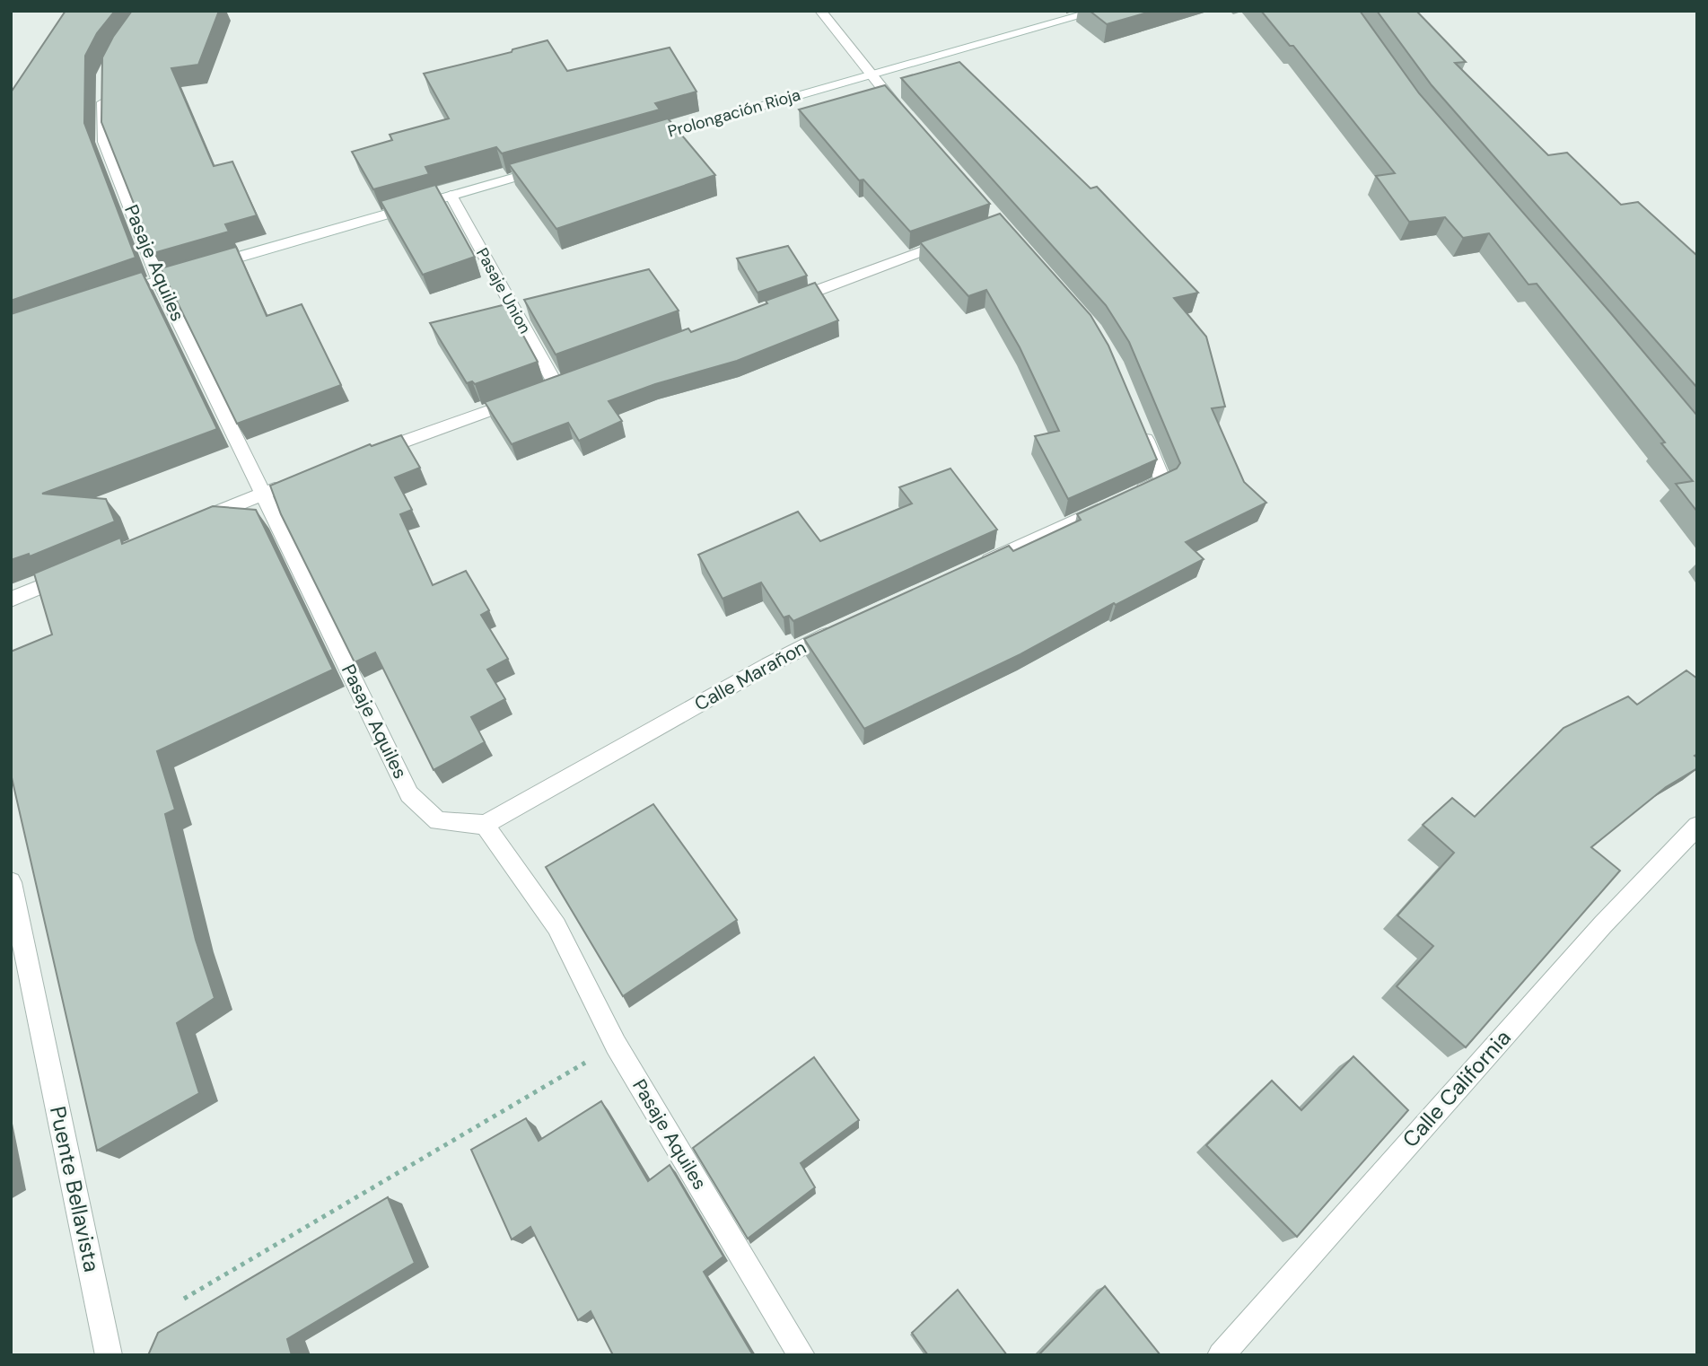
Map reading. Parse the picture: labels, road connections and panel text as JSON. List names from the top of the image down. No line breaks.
{"streets":{"street":["Prolongación Rioja","Pasaje Aquiles","Pasaje Union","Calle Marañon","Calle California","Puente Bellavista"]},"crossings":[["Pasaje Aquiles","Calle Marañon"]]}
